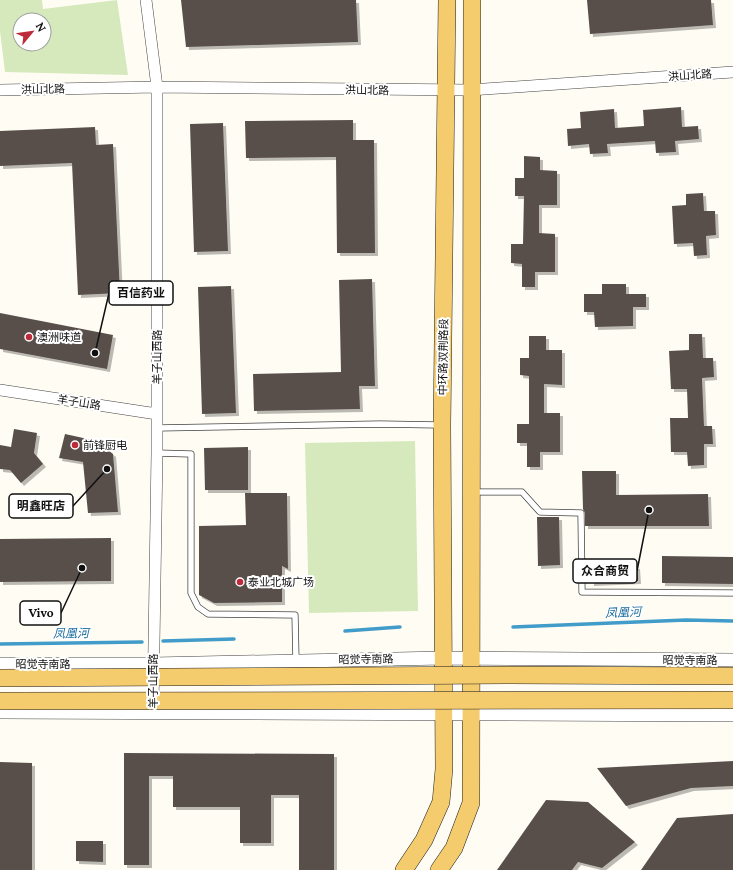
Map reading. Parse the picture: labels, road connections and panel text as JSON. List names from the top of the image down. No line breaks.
{"streets":{"main road":["中环路双荆路段","昭觉寺南路"],"street":["洪山北路","羊子山西路","羊子山路"]},"crossings":[["洪山北路","羊子山西路"],["洪山北路","中环路双荆路段"],["羊子山西路","羊子山路"],["羊子山西路","昭觉寺南路"],["中环路双荆路段","昭觉寺南路"]],"water":["凤凰河"],"places":["澳洲味道","百信药业","前锋厨电","明鑫旺店","众合商贸","Vivo","泰业北城广场"],"north":"top right"}
